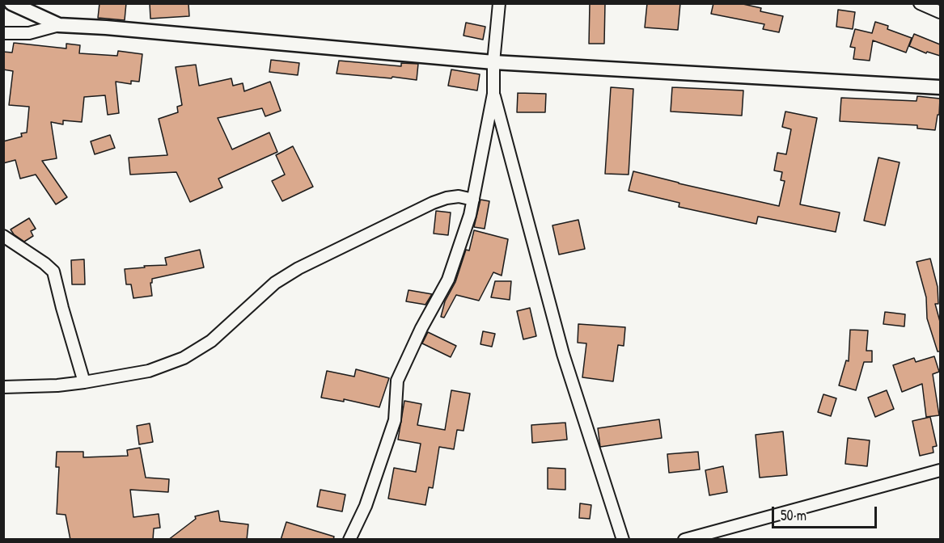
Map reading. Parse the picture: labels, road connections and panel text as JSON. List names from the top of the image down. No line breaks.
{"scale_bar":"50 m"}
